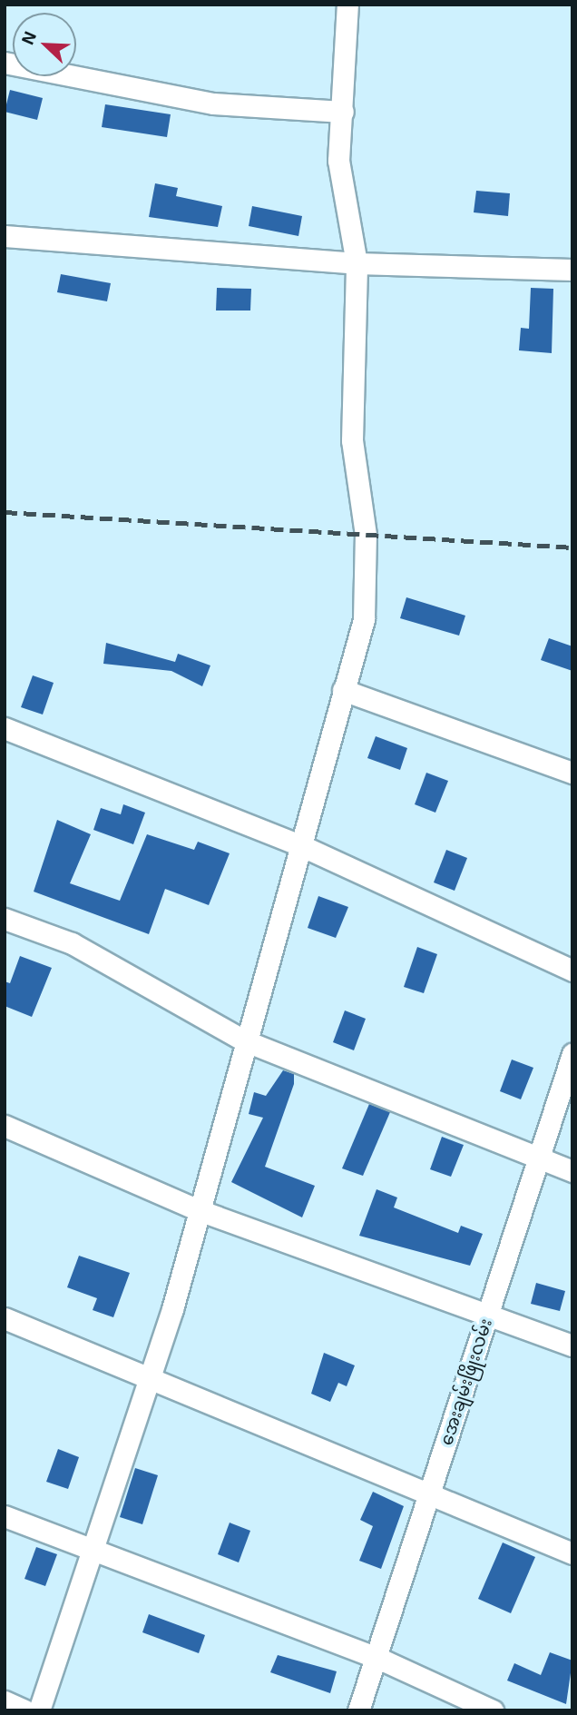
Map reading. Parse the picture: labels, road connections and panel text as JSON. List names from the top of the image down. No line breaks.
{"streets":{"street":["အေးချမ်းဖြိုးလမ်း"]},"north":"top left"}
